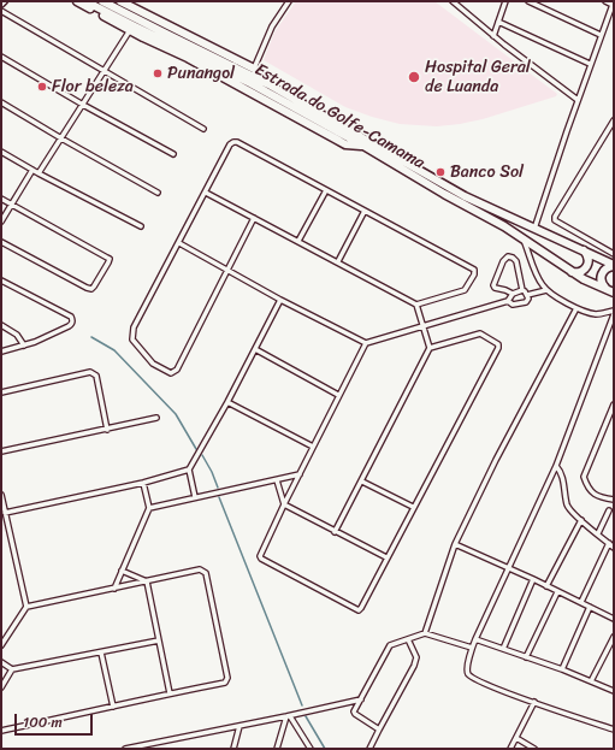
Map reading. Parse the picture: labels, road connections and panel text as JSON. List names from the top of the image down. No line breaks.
{"streets":{"highway":["Estrada do Golfe-Camama"]},"places":["Punangol","Hospital Geral de Luanda","Flor beleza","Banco Sol"],"scale_bar":"100 m"}
